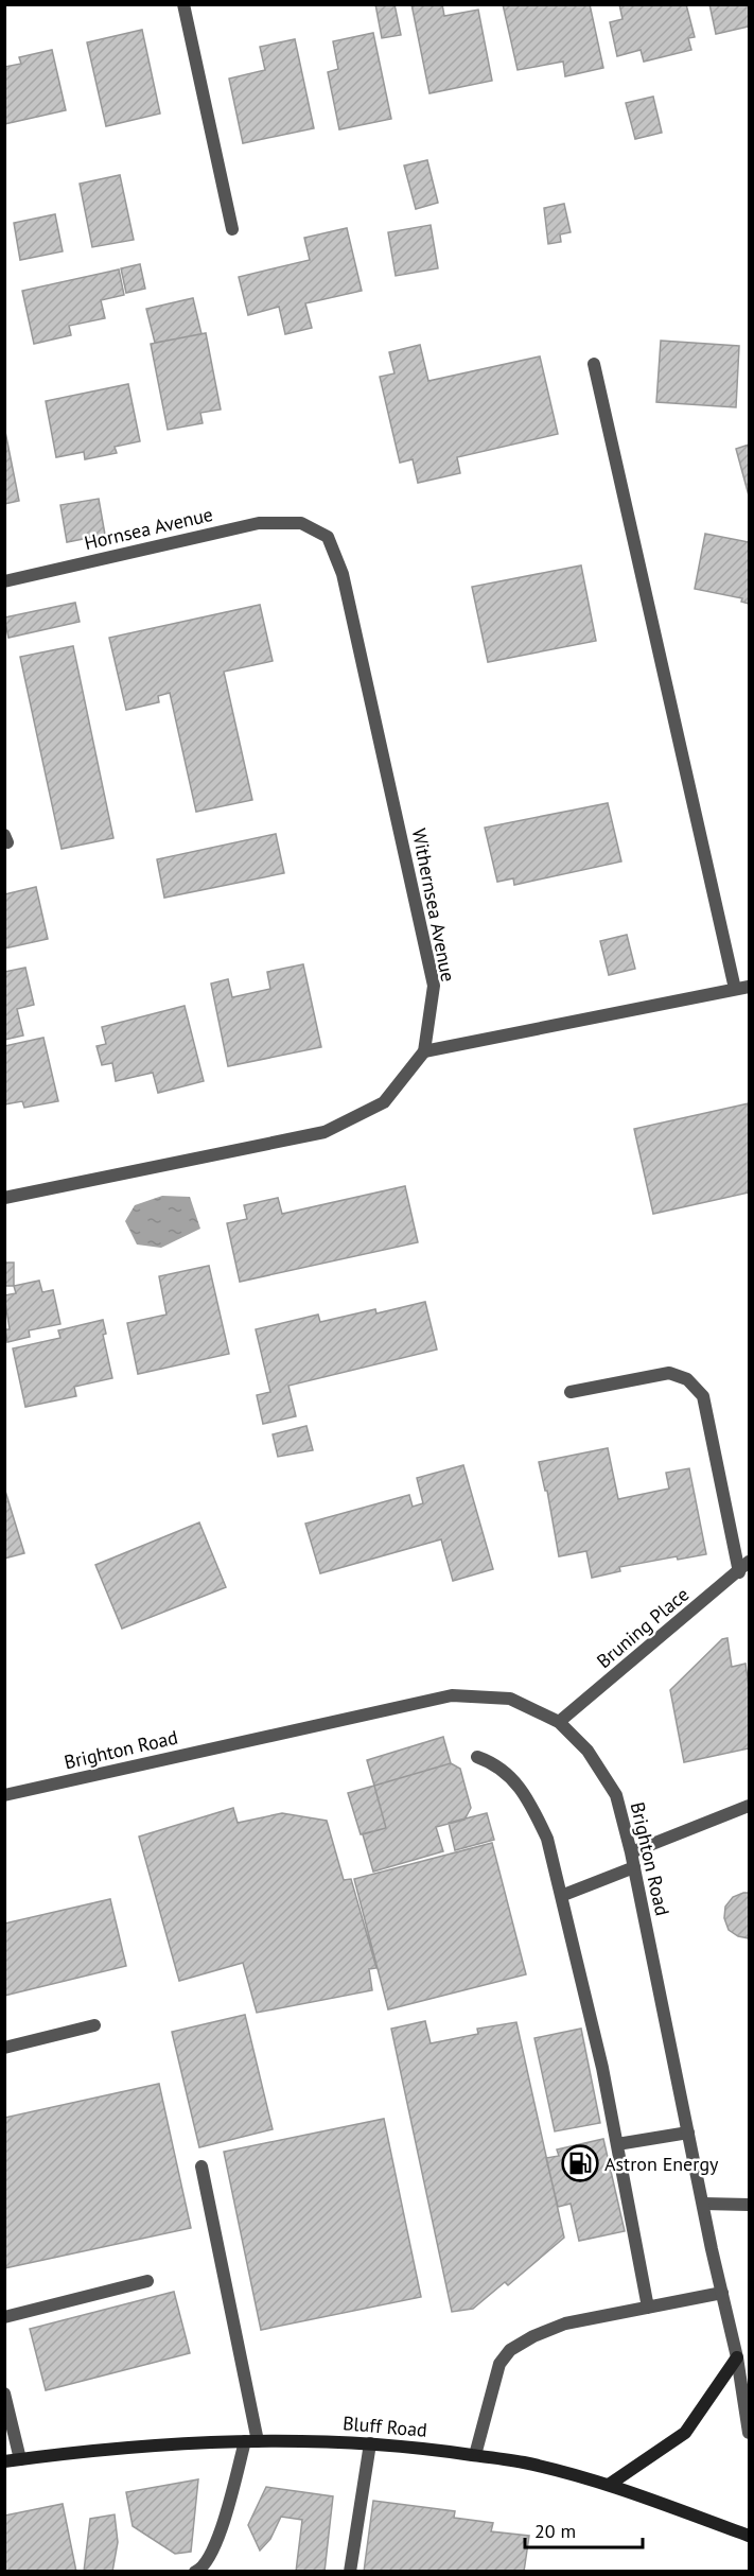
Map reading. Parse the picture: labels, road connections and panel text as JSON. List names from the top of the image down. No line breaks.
{"streets":{"main road":["Bluff Road"],"street":["Hornsea Avenue","Withernsea Avenue","Bruning Place","Brighton Road"]},"crossings":[["Hornsea Avenue","Withernsea Avenue"],["Bruning Place","Brighton Road"]],"places":{"fuel station":["Astron Energy"]},"scale_bar":"20 m"}
